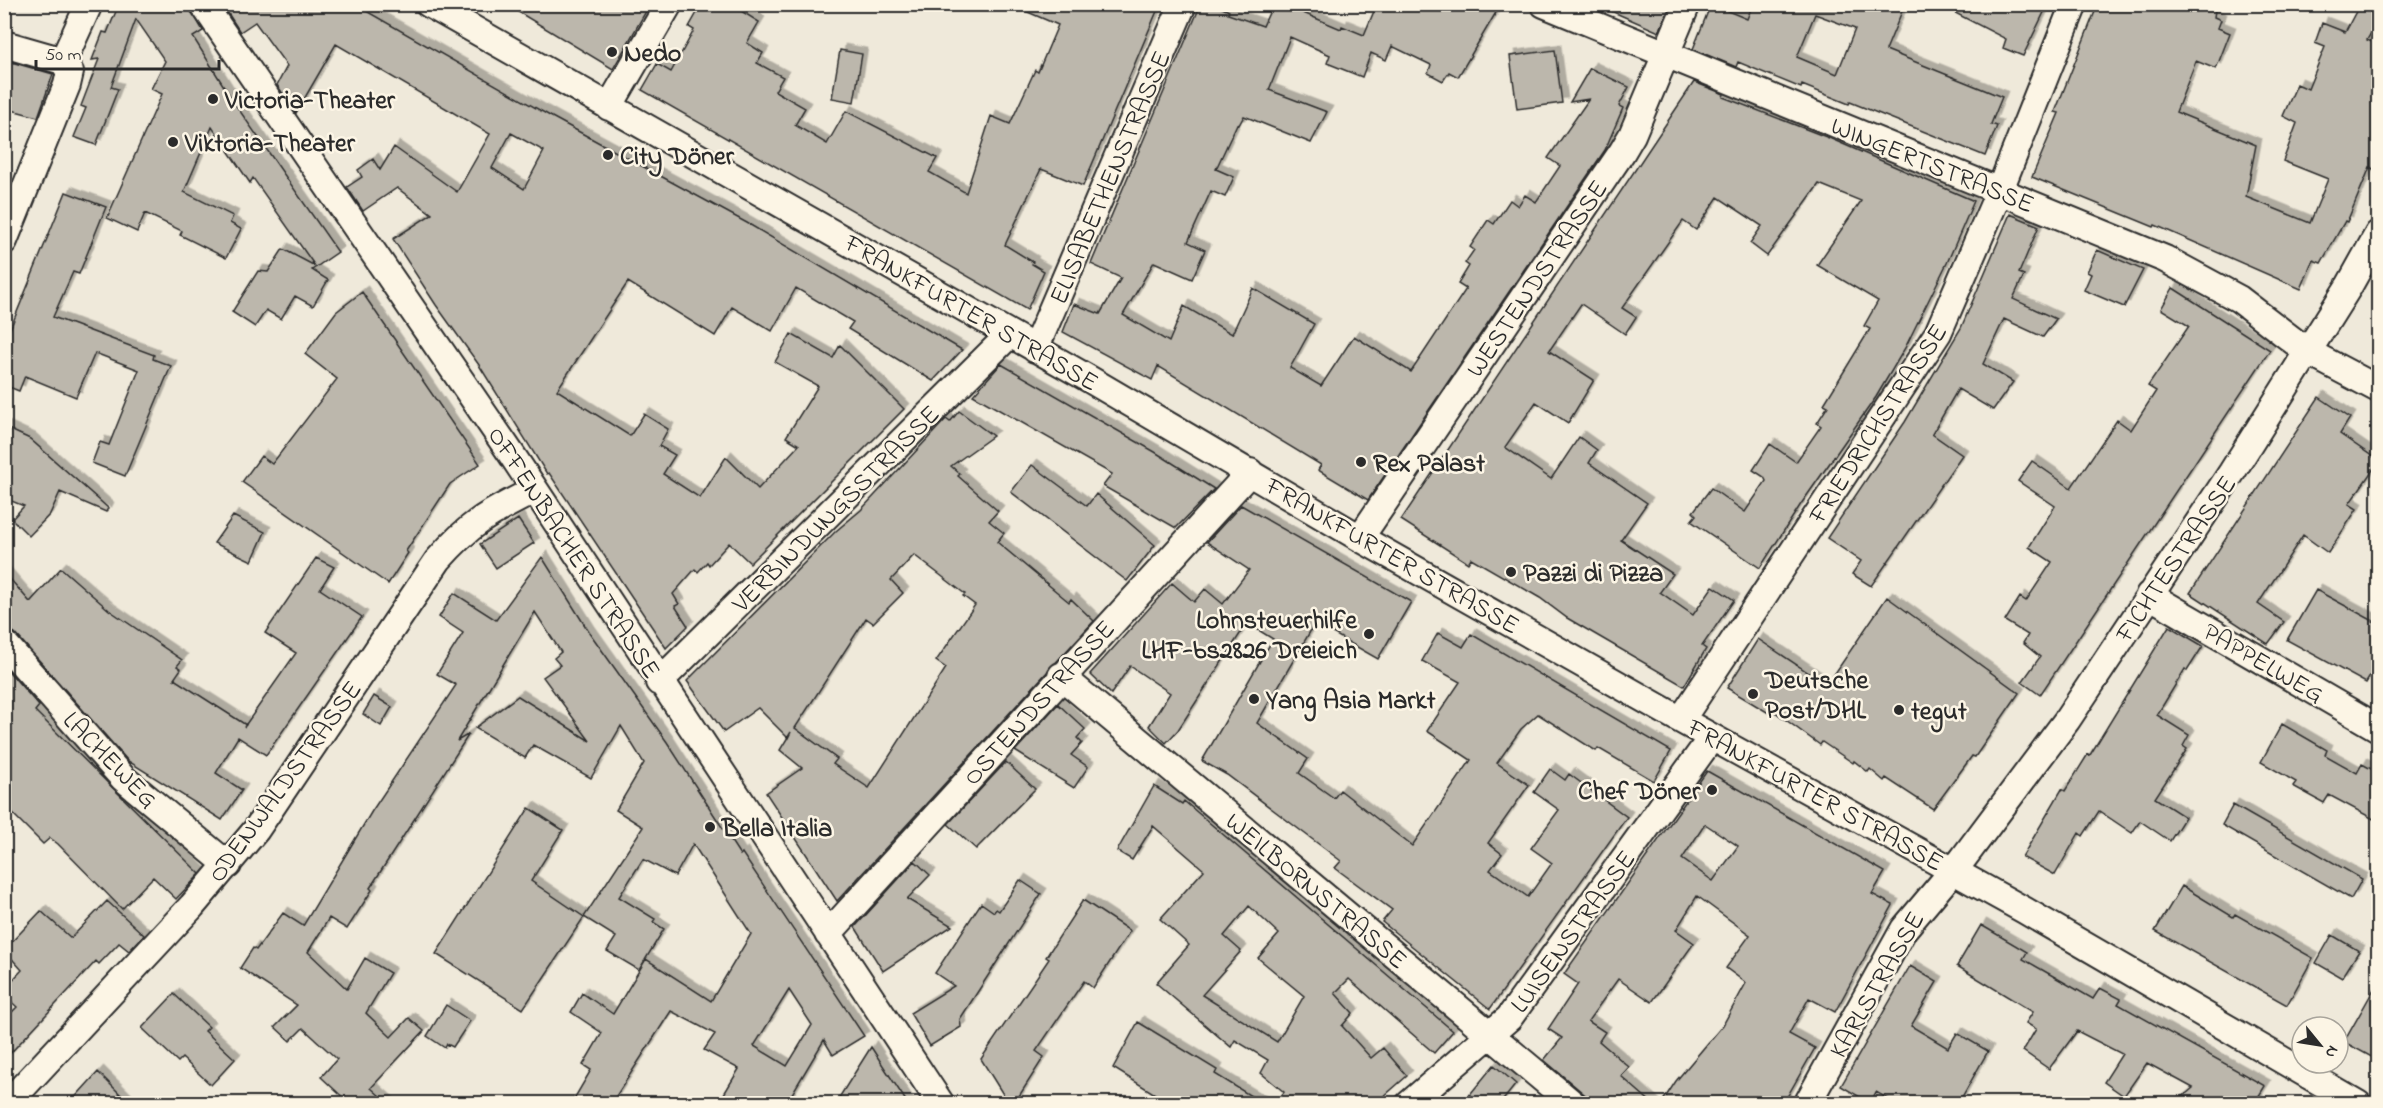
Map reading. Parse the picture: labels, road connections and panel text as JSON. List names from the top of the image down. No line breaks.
{"streets":{"street":["WINGERTSTRASSE","ELISABETHENSTRASSE","WESTENDSTRASSE","FRANKFURTER STRASSE","FRIEDRICHSTRASSE","VERBINDUNGSSTRASSE","OFFENBACHER STRASSE","FICHTESTRASSE","PAPPELWEG","OSTENDSTRASSE","LACHEWEG","ODENWALDSTRASSE","WEILBORNSTRASSE","LUISENSTRASSE","KARLSTRASSE"]},"crossings":[["WINGERTSTRASSE","WESTENDSTRASSE"],["WINGERTSTRASSE","FRIEDRICHSTRASSE"],["WINGERTSTRASSE","FICHTESTRASSE"],["ELISABETHENSTRASSE","FRANKFURTER STRASSE"],["WESTENDSTRASSE","FRANKFURTER STRASSE"],["FRANKFURTER STRASSE","FRIEDRICHSTRASSE"],["FRANKFURTER STRASSE","VERBINDUNGSSTRASSE"],["FRANKFURTER STRASSE","FICHTESTRASSE"],["FRANKFURTER STRASSE","OSTENDSTRASSE"],["FRANKFURTER STRASSE","LUISENSTRASSE"],["FRANKFURTER STRASSE","KARLSTRASSE"],["VERBINDUNGSSTRASSE","OFFENBACHER STRASSE"],["OFFENBACHER STRASSE","OSTENDSTRASSE"],["OFFENBACHER STRASSE","ODENWALDSTRASSE"],["FICHTESTRASSE","PAPPELWEG"],["FICHTESTRASSE","KARLSTRASSE"],["OSTENDSTRASSE","WEILBORNSTRASSE"],["LACHEWEG","ODENWALDSTRASSE"],["WEILBORNSTRASSE","LUISENSTRASSE"]],"places":["Nedo","Victoria-Theater","Viktoria-Theater","City Döner","Rex Palast","Pazzi di Pizza","Lohnsteuerhilfe LHF-bs2826 Dreieich","Deutsche Post/DHL","Yang Asia Markt","tegut","Chef Döner","Bella Italia"],"scale_bar":"50 m","north":"bottom right"}
